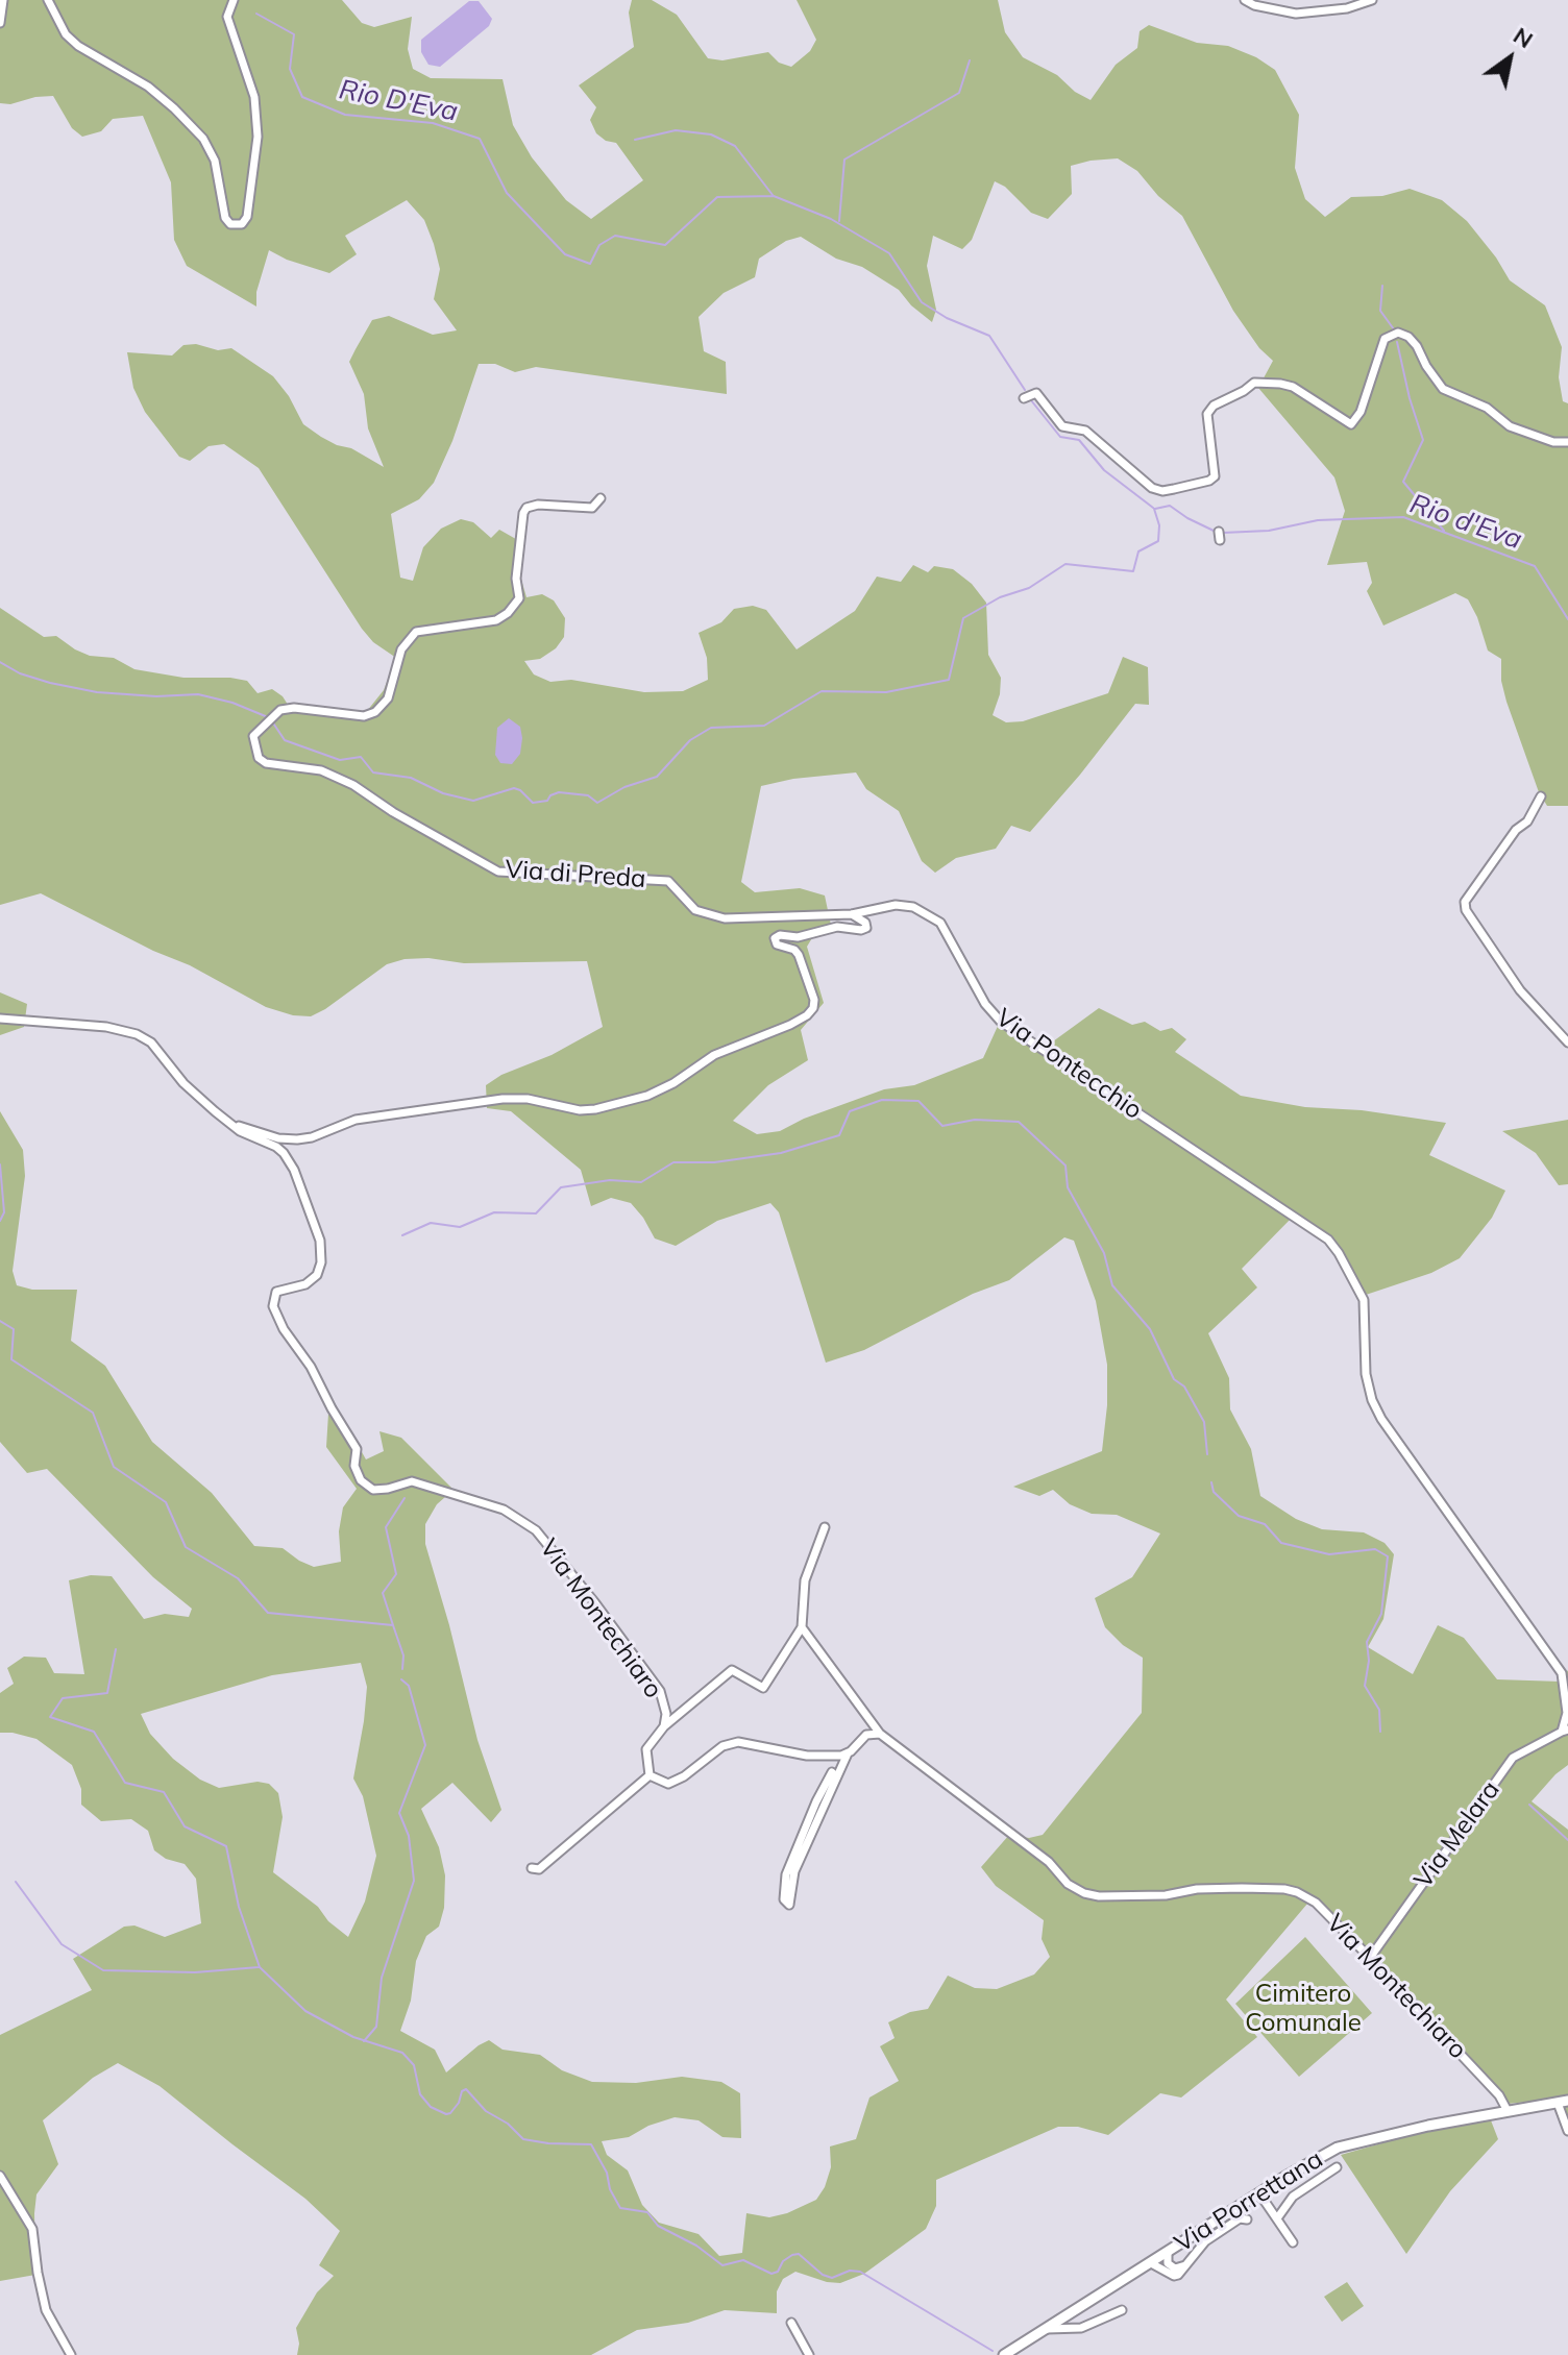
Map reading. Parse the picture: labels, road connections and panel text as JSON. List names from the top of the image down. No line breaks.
{"streets":{"main road":["Via Porrettana"],"street":["Via di Preda","Via Pontecchio","Via Montechiaro","Via Melara"]},"crossings":[["Via di Preda","Via Pontecchio"],["Via Montechiaro","Via Melara"],["Via Montechiaro","Via Porrettana"]],"water":["Rio D'Eva","Rio d'Eva"],"parks":["Cimitero Comunale"],"north":"top right"}
